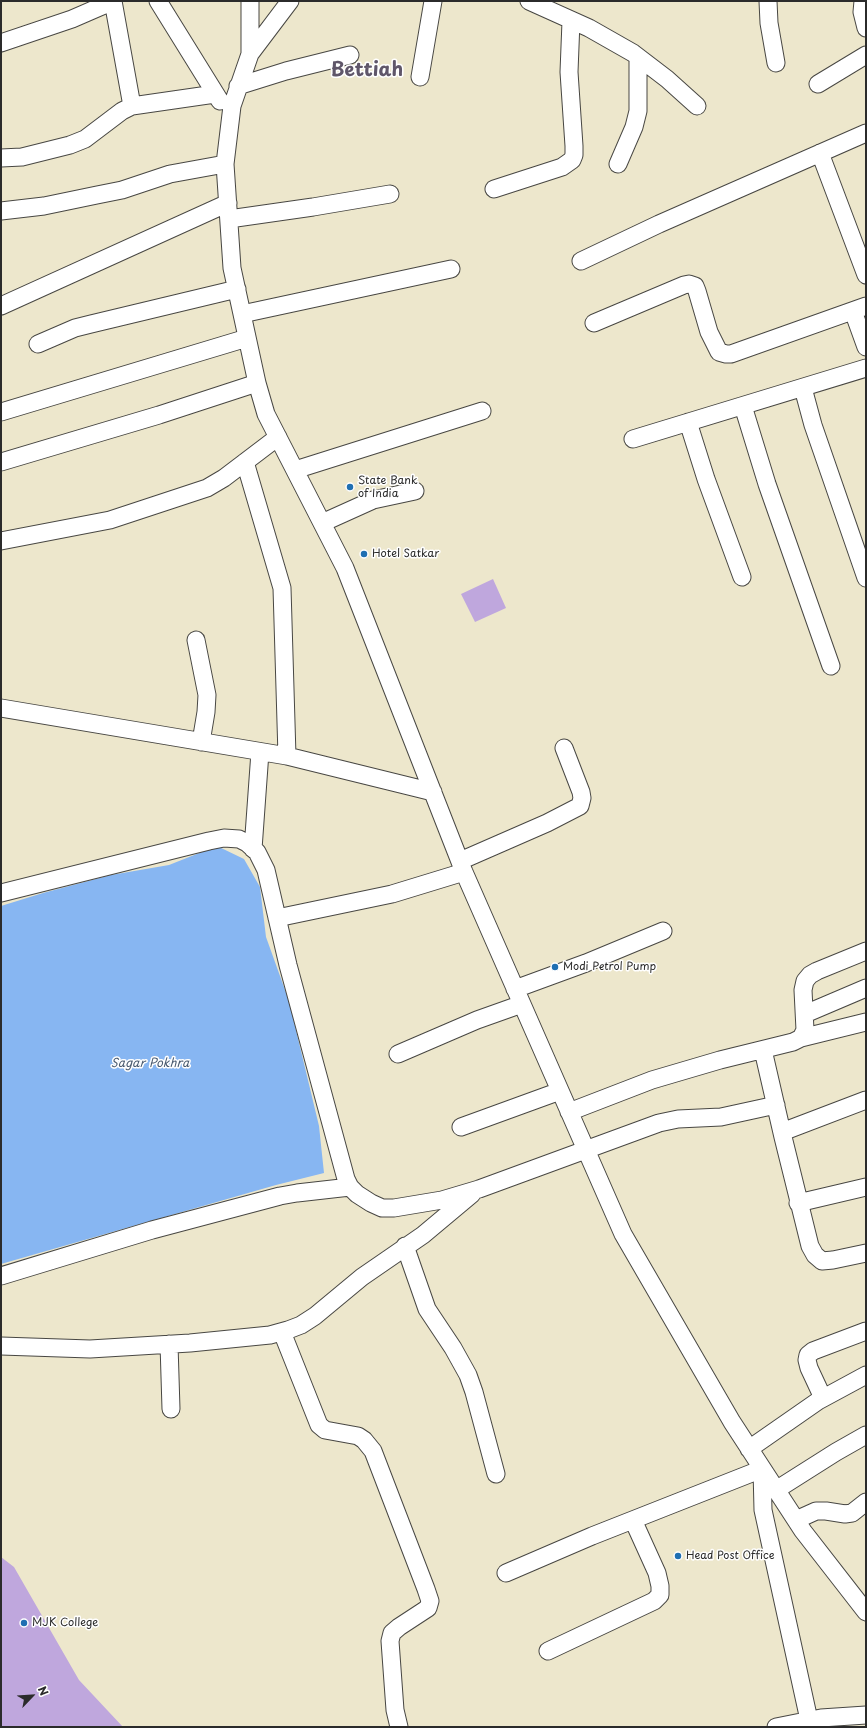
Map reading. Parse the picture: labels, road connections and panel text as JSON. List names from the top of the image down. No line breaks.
{"districts":["Bettiah"],"water":["Sagar Pokhra"],"places":["State Bank of India","Hotel Satkar","Modi Petrol Pump","Head Post Office","MJK College"],"north":"top right"}
